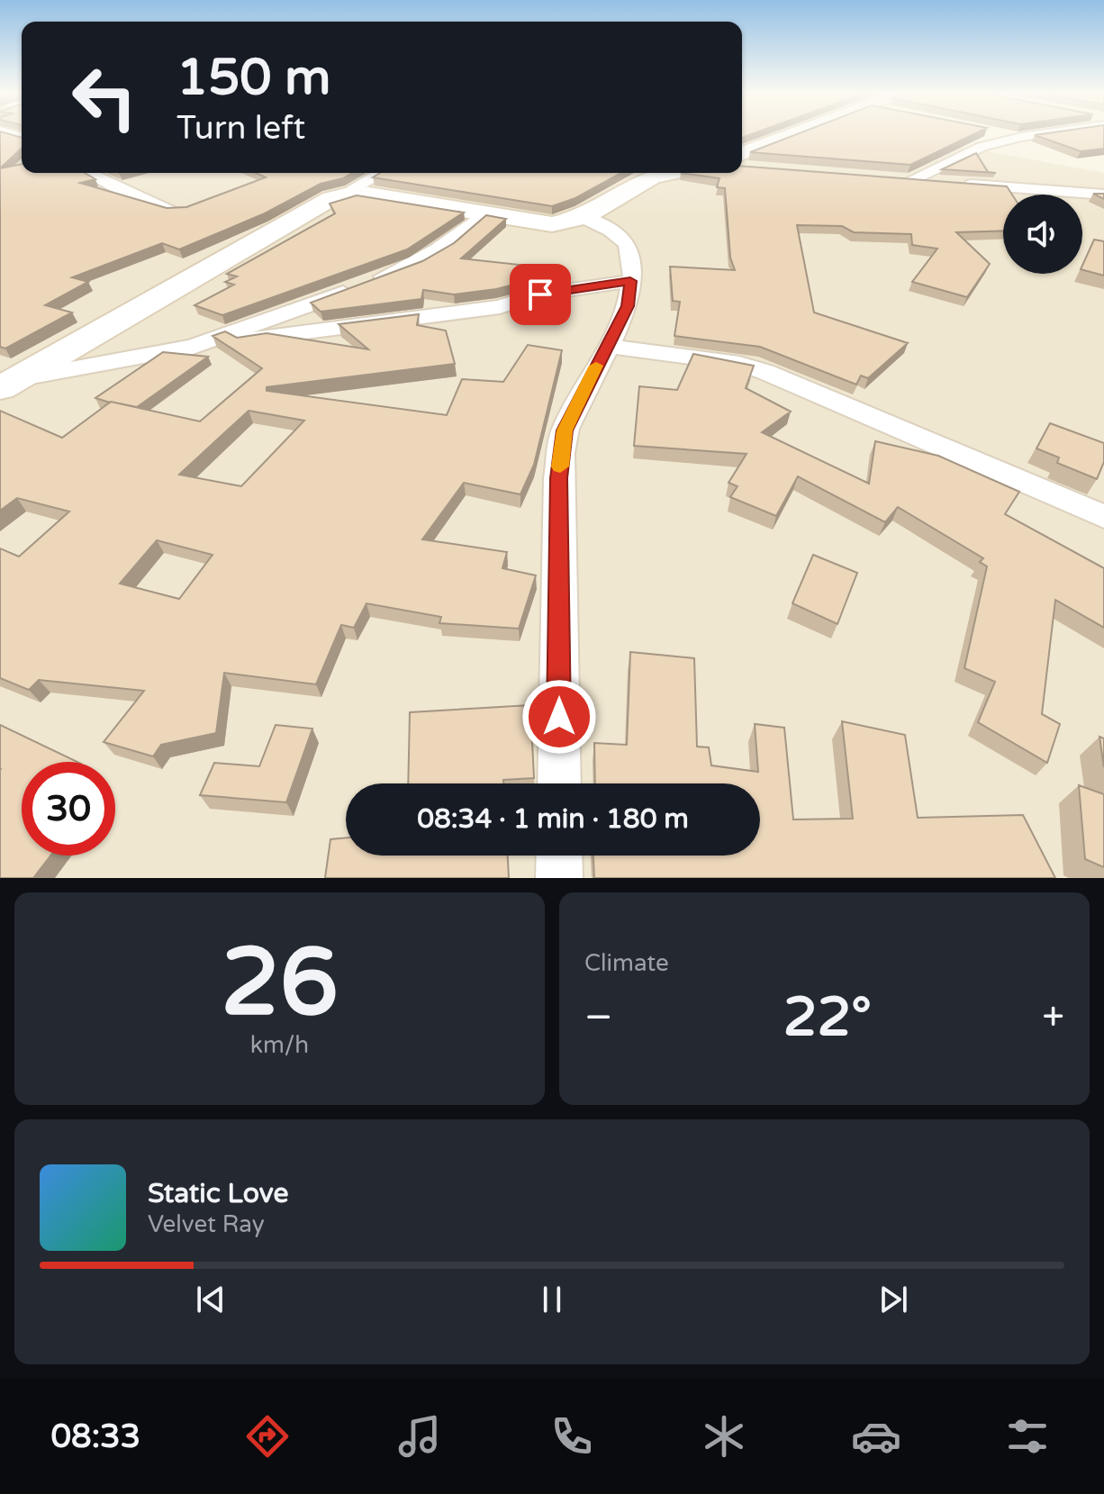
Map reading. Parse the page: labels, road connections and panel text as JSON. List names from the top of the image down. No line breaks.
{"page":{"turn":["150 m","Turn left"],"limit":"30","trip":"08:34 · 1 min · 180 m","tile":[["26","km/h"],"Climate"],"heat":["−","22°","+"],"song":["Static Love","Velvet Ray"],"tabs":"08:33"}}
